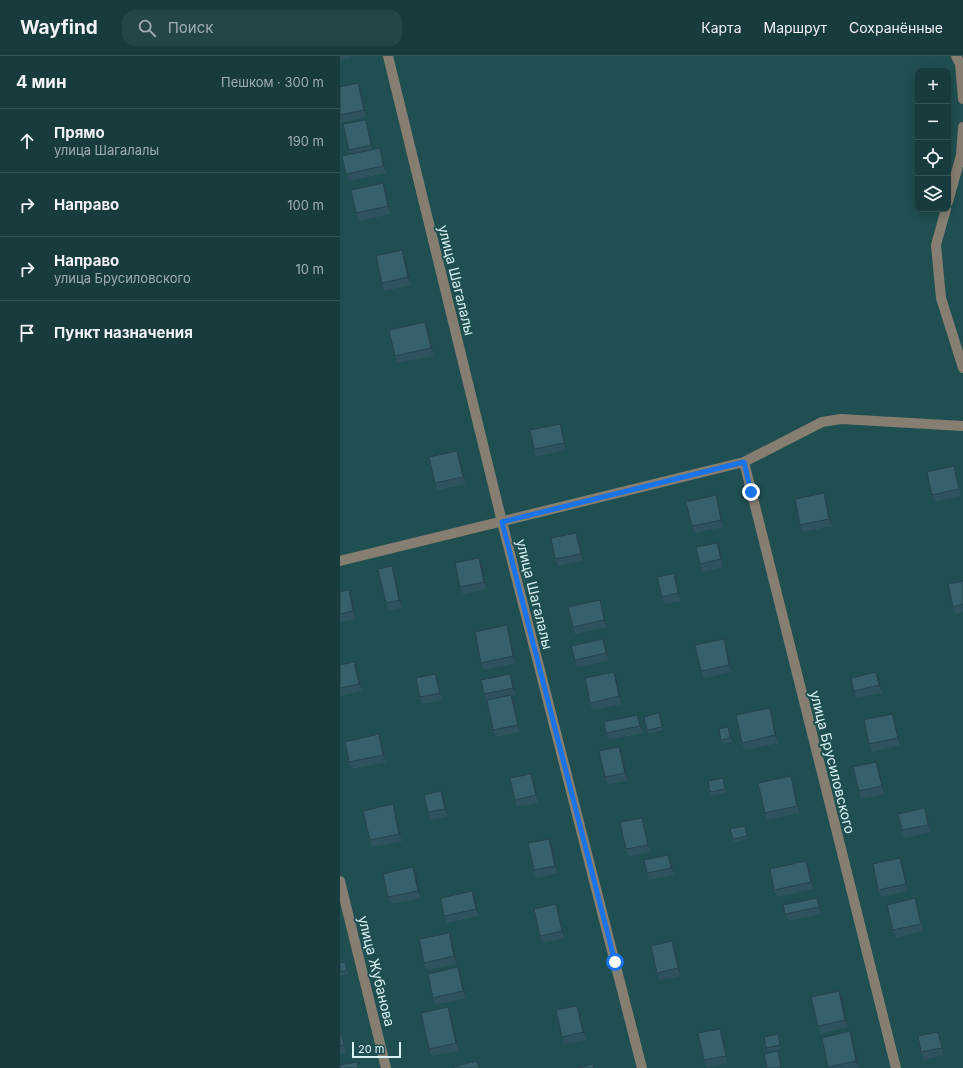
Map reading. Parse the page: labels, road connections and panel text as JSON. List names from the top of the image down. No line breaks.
{"streets":{"street":["улица Шагалалы","улица Брусиловского","улица Жубанова"]},"scale_bar":"20 m","page":{"header":"Wayfind","search":"Поиск","nav":["Карта","Маршрут","Сохранённые"],"heading":["4 мин","Пешком · 300 m"],"map_buttons":["+","−"],"list":[["Прямо","улица Шагалалы","190 m"],["Направо","100 m"],["Направо","улица Брусиловского","10 m"],"Пункт назначения"],"scale":"20 m"}}
